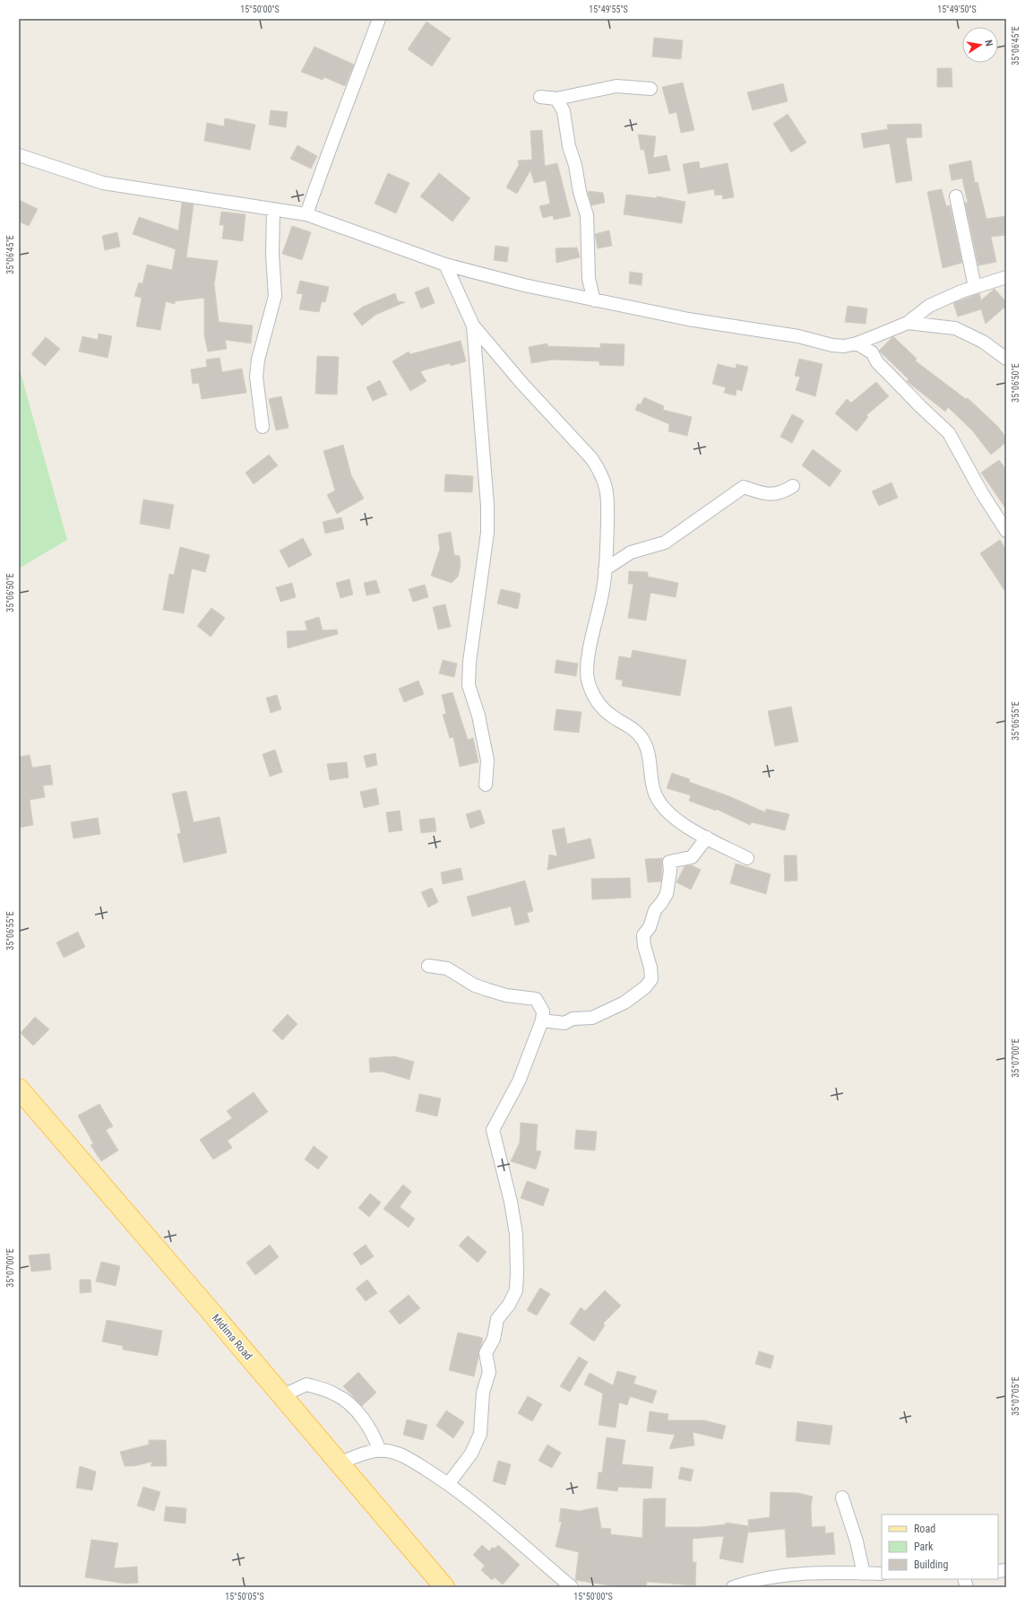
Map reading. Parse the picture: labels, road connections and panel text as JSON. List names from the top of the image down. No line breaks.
{"streets":{"main road":["Midima Road"]},"legend":["Road","Park","Building"],"north":"right","coordinates":["15°50'00\"S","15°49'55\"S","15°49'50\"S","35°06'45\"E","35°06'50\"E","35°06'55\"E","35°07'00\"E","35°07'05\"E","15°50'05\"S"]}
